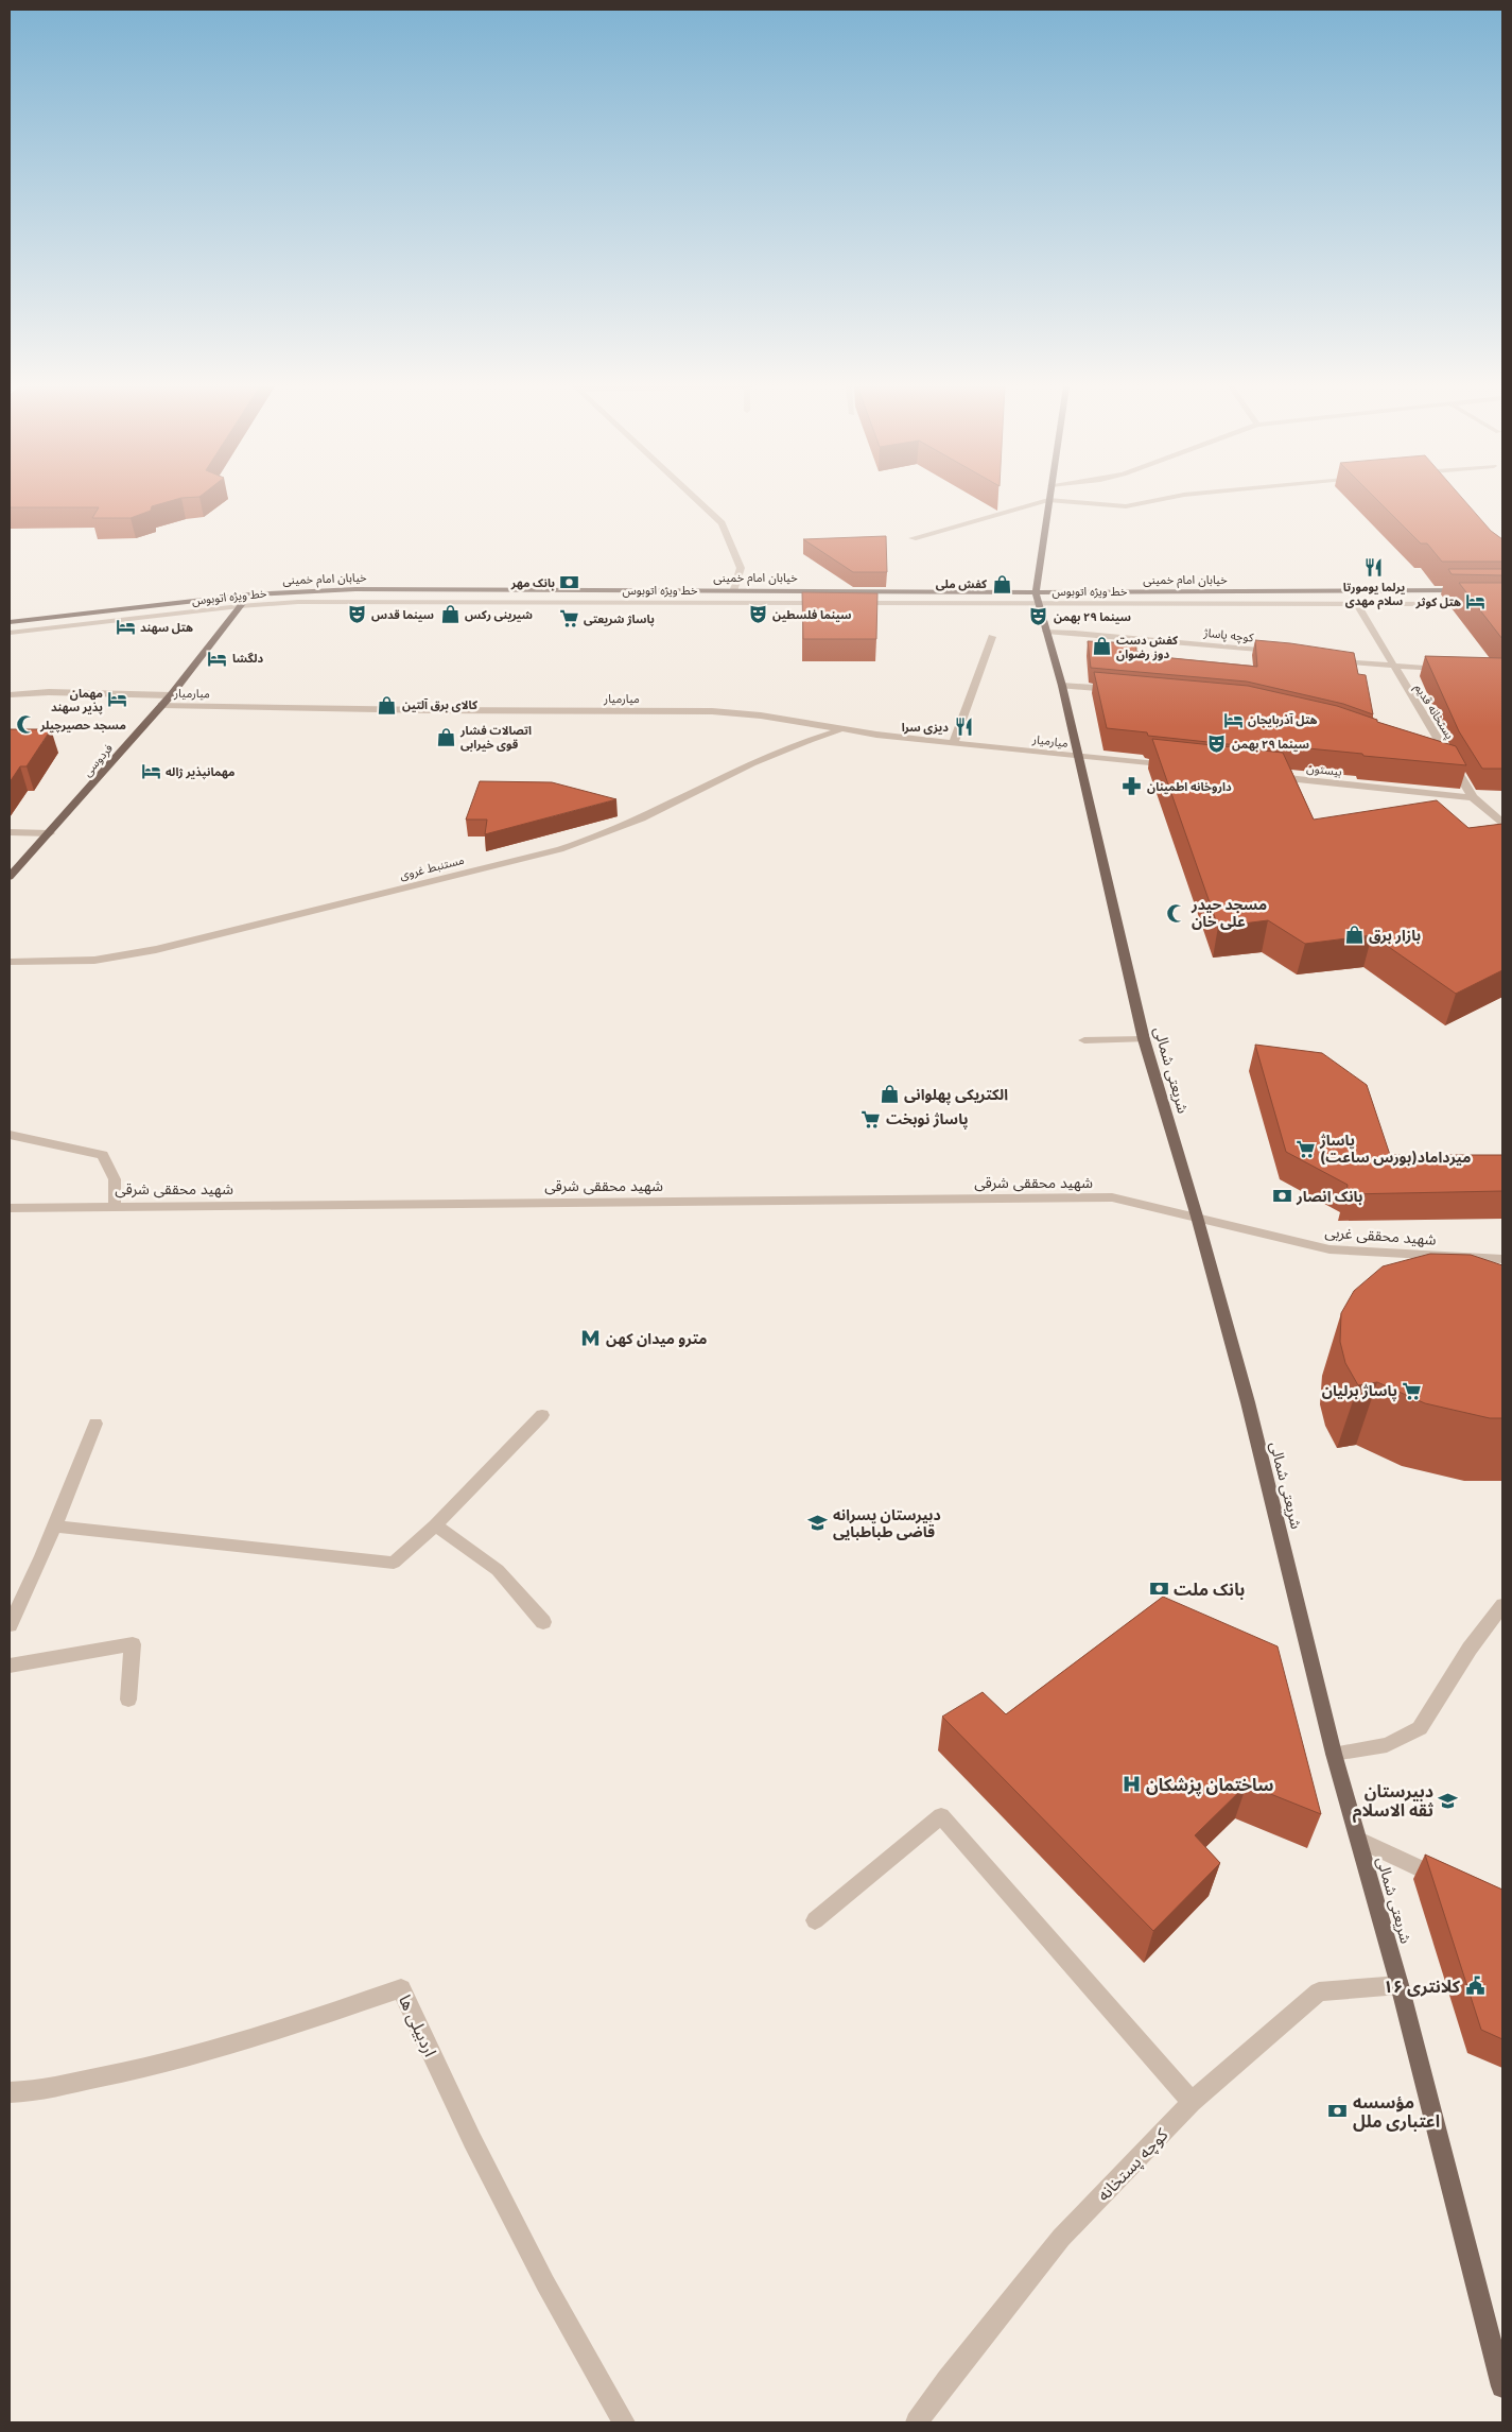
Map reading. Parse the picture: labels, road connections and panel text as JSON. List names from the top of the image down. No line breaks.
{"streets":{"main road":["خیابان امام خمینی","فردوسی","شریعتی شمالی"],"street":["خط ویژه اتوبوس","کوچه پاساژ","میارمیار","پستخانه قدیم","بیستون","مستنبط غروی","شهید محققی شرقی","شهید محققی غربی","اردبیلی ها","کوچه پستخانه"]},"crossings":[["خیابان امام خمینی","خط ویژه اتوبوس"],["خیابان امام خمینی","فردوسی"],["خیابان امام خمینی","شریعتی شمالی"],["خط ویژه اتوبوس","پستخانه قدیم"],["خط ویژه اتوبوس","فردوسی"],["خط ویژه اتوبوس","شریعتی شمالی"],["کوچه پاساژ","شریعتی شمالی"],["میارمیار","فردوسی"],["میارمیار","مستنبط غروی"],["میارمیار","شریعتی شمالی"],["پستخانه قدیم","بیستون"],["شریعتی شمالی","شهید محققی شرقی"],["شریعتی شمالی","شهید محققی غربی"],["شریعتی شمالی","کوچه پستخانه"],["شهید محققی شرقی","شهید محققی غربی"]],"places":{"restaurant":["یرلما یومورتا سلام مهدی","دیزی سرا"],"bank":["بانک مهر","بانک انصار","بانک ملت","مؤسسه اعتباری ملل"],"shop":["کفش ملی","شیرینی رکس","کفش دست دوز رضوان","کالای برق آلتین","اتصالات فشار قوی خیرابی","بازار برق","الکتریکی پهلوانی"],"hotel":["هتل کوثر","هتل سهند","دلگشا","مهمان پذیر سهند","هتل آذربایجان","مهمانپذیر ژاله"],"theatre":["سینما قدس","سینما فلسطین","سینما ٢٩ بهمن","سینما ۲۹ بهمن"],"supermarket":["پاساژ شریعتی","پاساژ نوبخت","پاساژ میرداماد(بورس ساعت)","پاساژ برلیان"],"mosque":["مسجد حصیرچیلر","مسجد حیدر علی خان"],"pharmacy":["داروخانه اطمینان"],"metro station":["مترو میدان کهن"],"school or university":["دبیرستان پسرانه قاضی طباطبایی","دبیرستان ثقه الاسلام"],"hospital":["ساختمان پزشکان"],"public building":["کلانتری ۱۶"]}}
